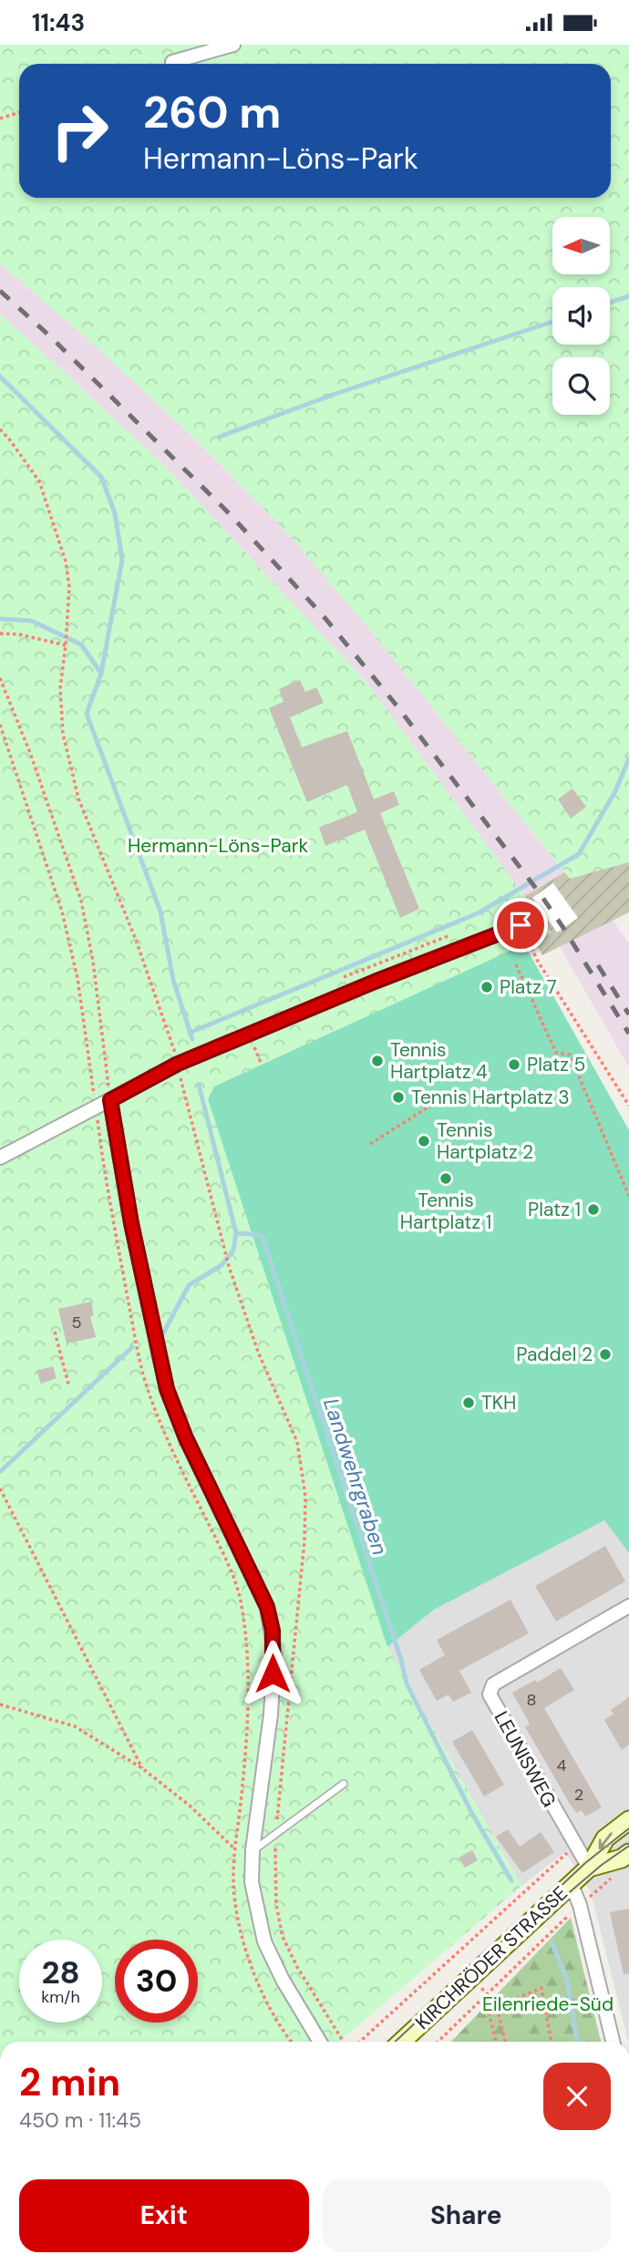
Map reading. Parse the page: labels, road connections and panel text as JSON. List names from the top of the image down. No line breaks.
{"streets":{"main road":["KIRCHRÖDER STRASSE"],"street":["LEUNISWEG"]},"crossings":[["LEUNISWEG","KIRCHRÖDER STRASSE"]],"water":["Landwehrgraben"],"parks":["Hermann-Löns-Park","Eilenriede-Süd"],"places":["Platz 7","Tennis Hartplatz 4","Platz 5","Tennis Hartplatz 3","Tennis Hartplatz 2","Tennis Hartplatz 1","Platz 1","Paddel 2","TKH"],"house_numbers":["5","8","4","2"],"north":"left","page":{"status":"11:43","turn":["260 m","Hermann-Löns-Park"],"speed":"28 km/h","limit":"30","heading":["2 min","450 m · 11:45"],"buttons":["Exit","Share"]}}
